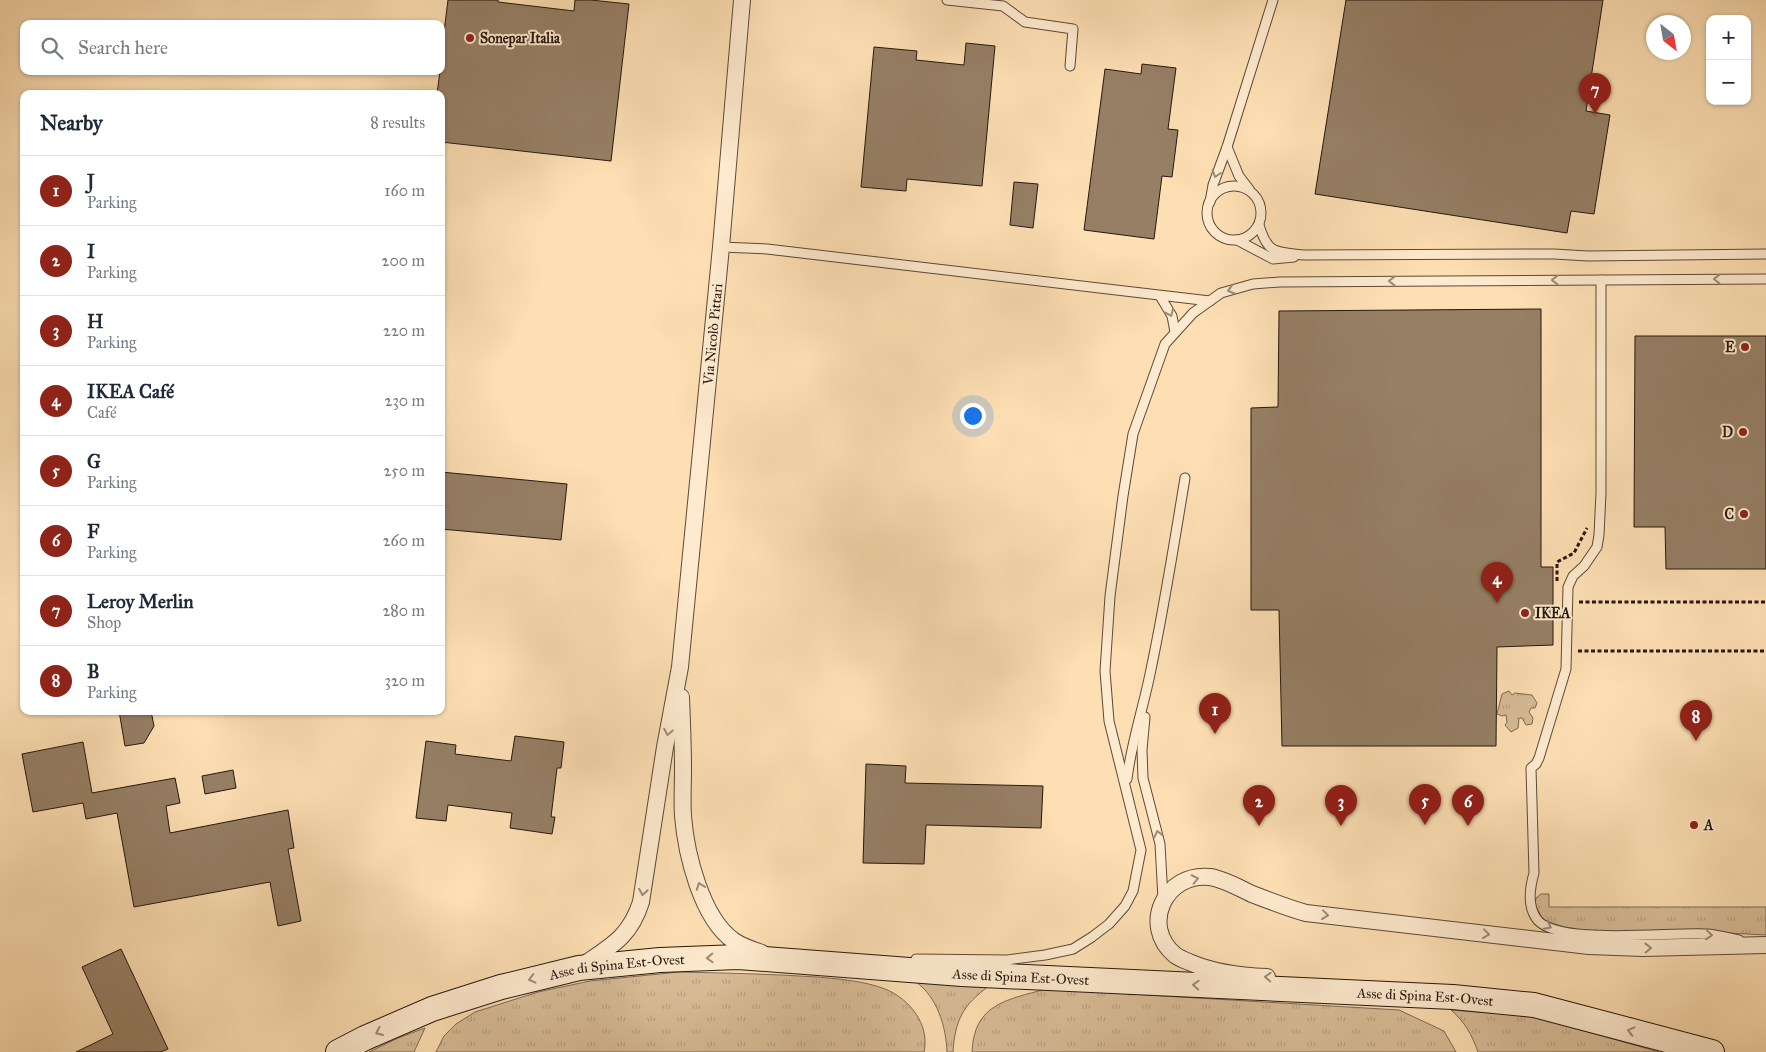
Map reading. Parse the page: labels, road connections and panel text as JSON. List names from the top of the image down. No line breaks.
{"streets":{"main road":["Asse di Spina Est-Ovest"],"street":["Via Nicolò Pittari"]},"one_way":["Asse di Spina Est-Ovest"],"places":["Sonepar Italia","E","D","C","IKEA","A"],"north":"bottom right","page":{"map_buttons":["+","−"],"search":"Search here","pins":["7","4","1","8","5","2","3","6"],"heading":["Nearby","8 results"],"list":[{"mark":"1","name":"J","note":"Parking","value":"160 m"},{"mark":"2","name":"I","note":"Parking","value":"200 m"},{"mark":"3","name":"H","note":"Parking","value":"220 m"},{"mark":"4","name":"IKEA Café","note":"Café","value":"230 m"},{"mark":"5","name":"G","note":"Parking","value":"250 m"},{"mark":"6","name":"F","note":"Parking","value":"260 m"},{"mark":"7","name":"Leroy Merlin","note":"Shop","value":"280 m"},{"mark":"8","name":"B","note":"Parking","value":"320 m"}]}}
